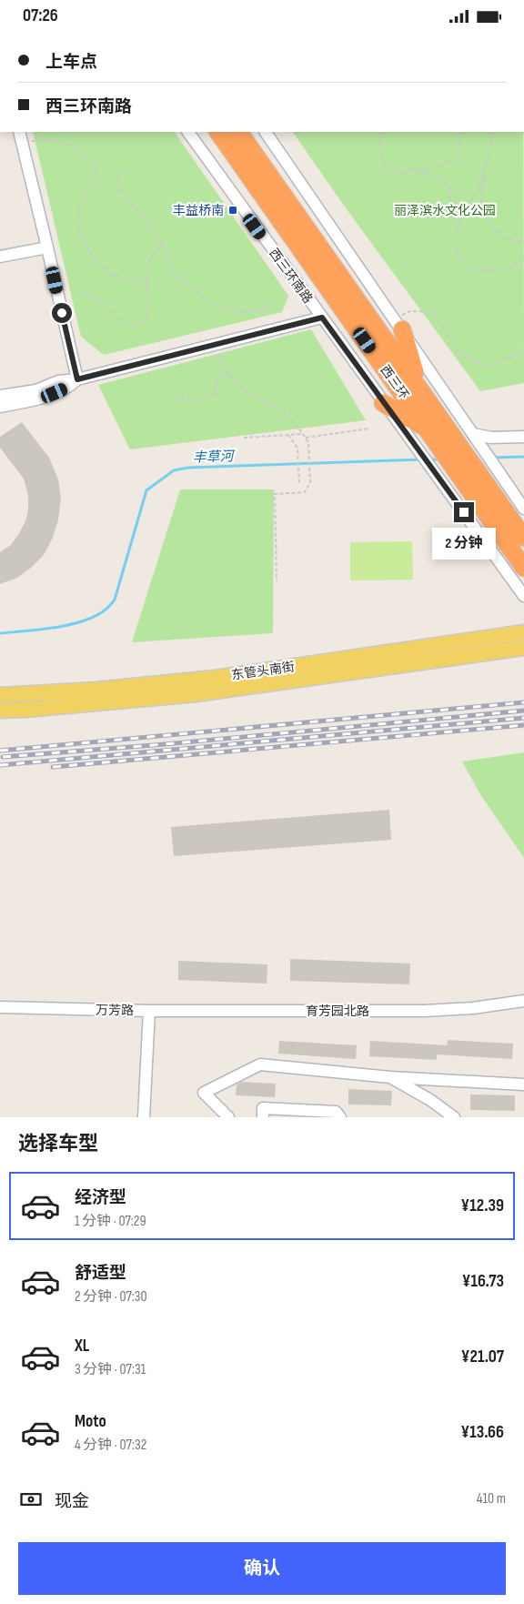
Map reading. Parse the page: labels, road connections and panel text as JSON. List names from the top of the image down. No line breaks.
{"streets":{"highway":["西三环"],"main road":["东管头南街"],"street":["西三环南路","万芳路","育芳园北路"]},"crossings":[["万芳路","育芳园北路"]],"water":["丰草河"],"parks":["丽泽滨水文化公园"],"places":{"transit":["丰益桥南"]},"page":{"status":"07:26","banner":["上车点","西三环南路"],"bubble":"2 分钟","heading":"选择车型","list":[{"name":"经济型","note":"1 分钟 · 07:29","value":"¥12.39"},{"name":"舒适型","note":"2 分钟 · 07:30","value":"¥16.73"},{"name":"XL","note":"3 分钟 · 07:31","value":"¥21.07"},{"name":"Moto","note":"4 分钟 · 07:32","value":"¥13.66"}],"pay":["现金","410 m"],"buttons":"确认"}}
